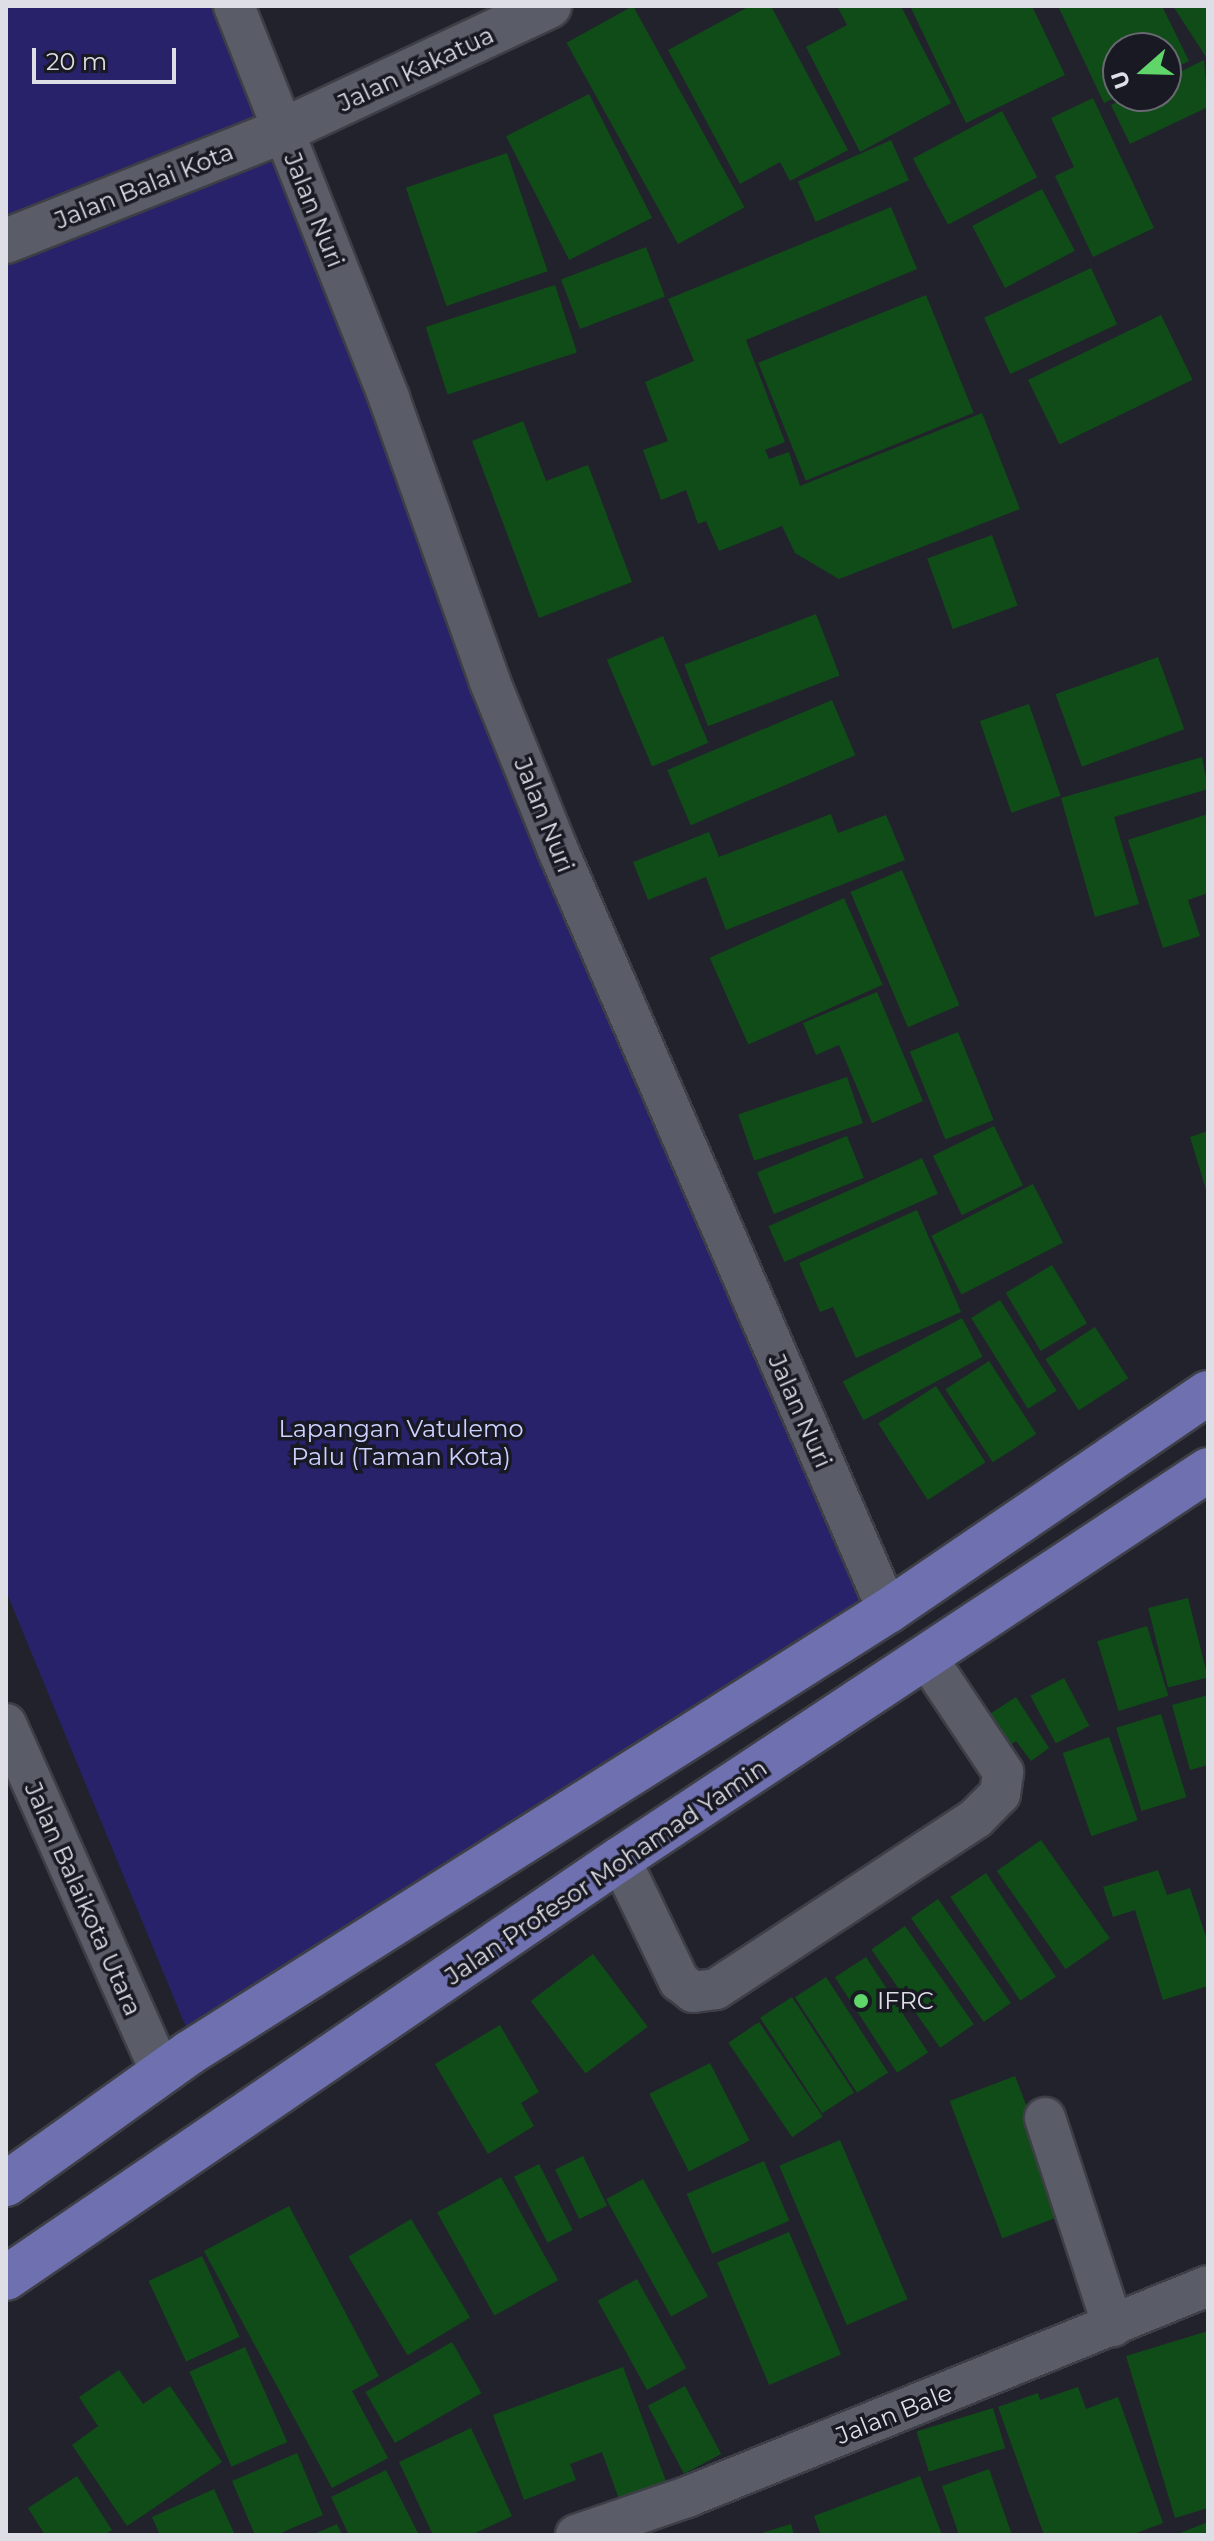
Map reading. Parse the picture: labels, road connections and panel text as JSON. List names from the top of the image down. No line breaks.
{"streets":{"main road":["Jalan Profesor Mohamad Yamin"],"street":["Jalan Kakatua","Jalan Balai Kota","Jalan Nuri","Jalan Balaikota Utara","Jalan Bale"]},"crossings":[["Jalan Kakatua","Jalan Balai Kota"],["Jalan Kakatua","Jalan Nuri"],["Jalan Balai Kota","Jalan Nuri"]],"parks":["Lapangan Vatulemo Palu (Taman Kota)"],"places":["IFRC"],"scale_bar":"20 m","north":"left"}
